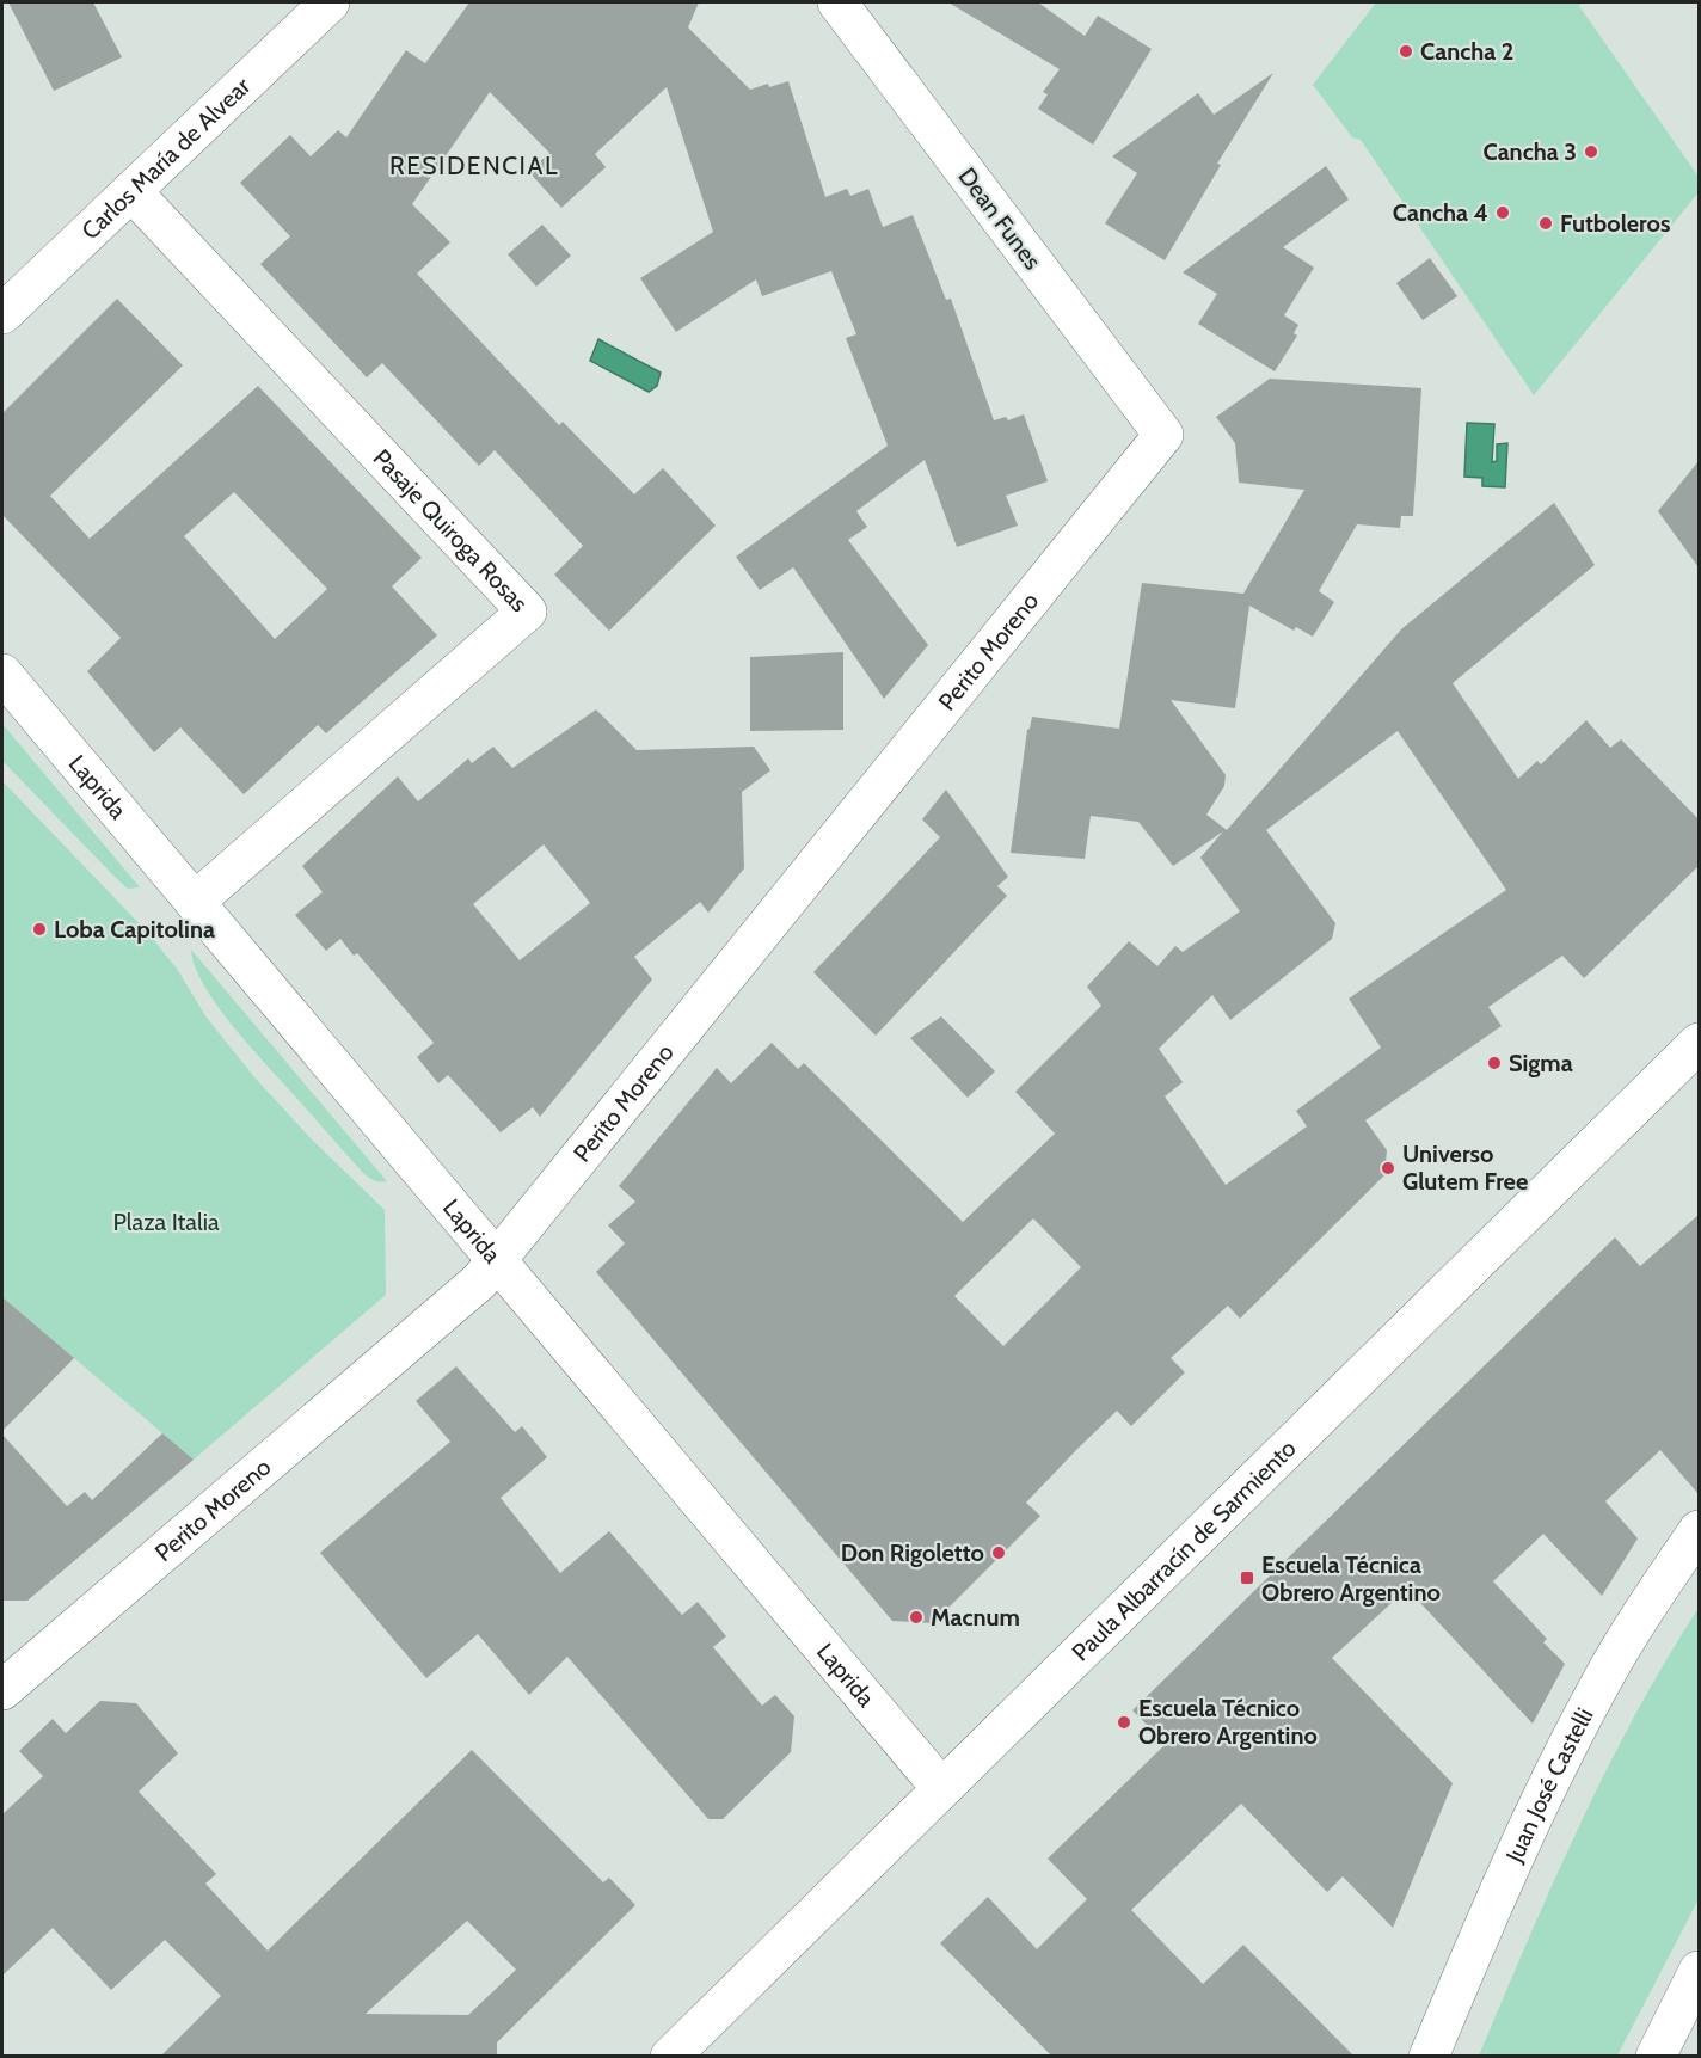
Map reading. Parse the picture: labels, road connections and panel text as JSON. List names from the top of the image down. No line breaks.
{"streets":{"main road":["Carlos María de Alvear","Dean Funes","Pasaje Quiroga Rosas","Perito Moreno","Laprida","Paula Albarracín de Sarmiento","Juan José Castelli"]},"crossings":[["Carlos María de Alvear","Pasaje Quiroga Rosas"],["Dean Funes","Perito Moreno"],["Pasaje Quiroga Rosas","Laprida"],["Perito Moreno","Laprida"],["Laprida","Paula Albarracín de Sarmiento"]],"districts":["RESIDENCIAL"],"parks":["Plaza Italia"],"places":{"other":["Cancha 2","Cancha 3","Cancha 4","Futboleros","Loba Capitolina","Sigma","Universo Glutem Free","Don Rigoletto","Macnum","Escuela Técnico Obrero Argentino"],"transit":["Escuela Técnica Obrero Argentino"]}}
